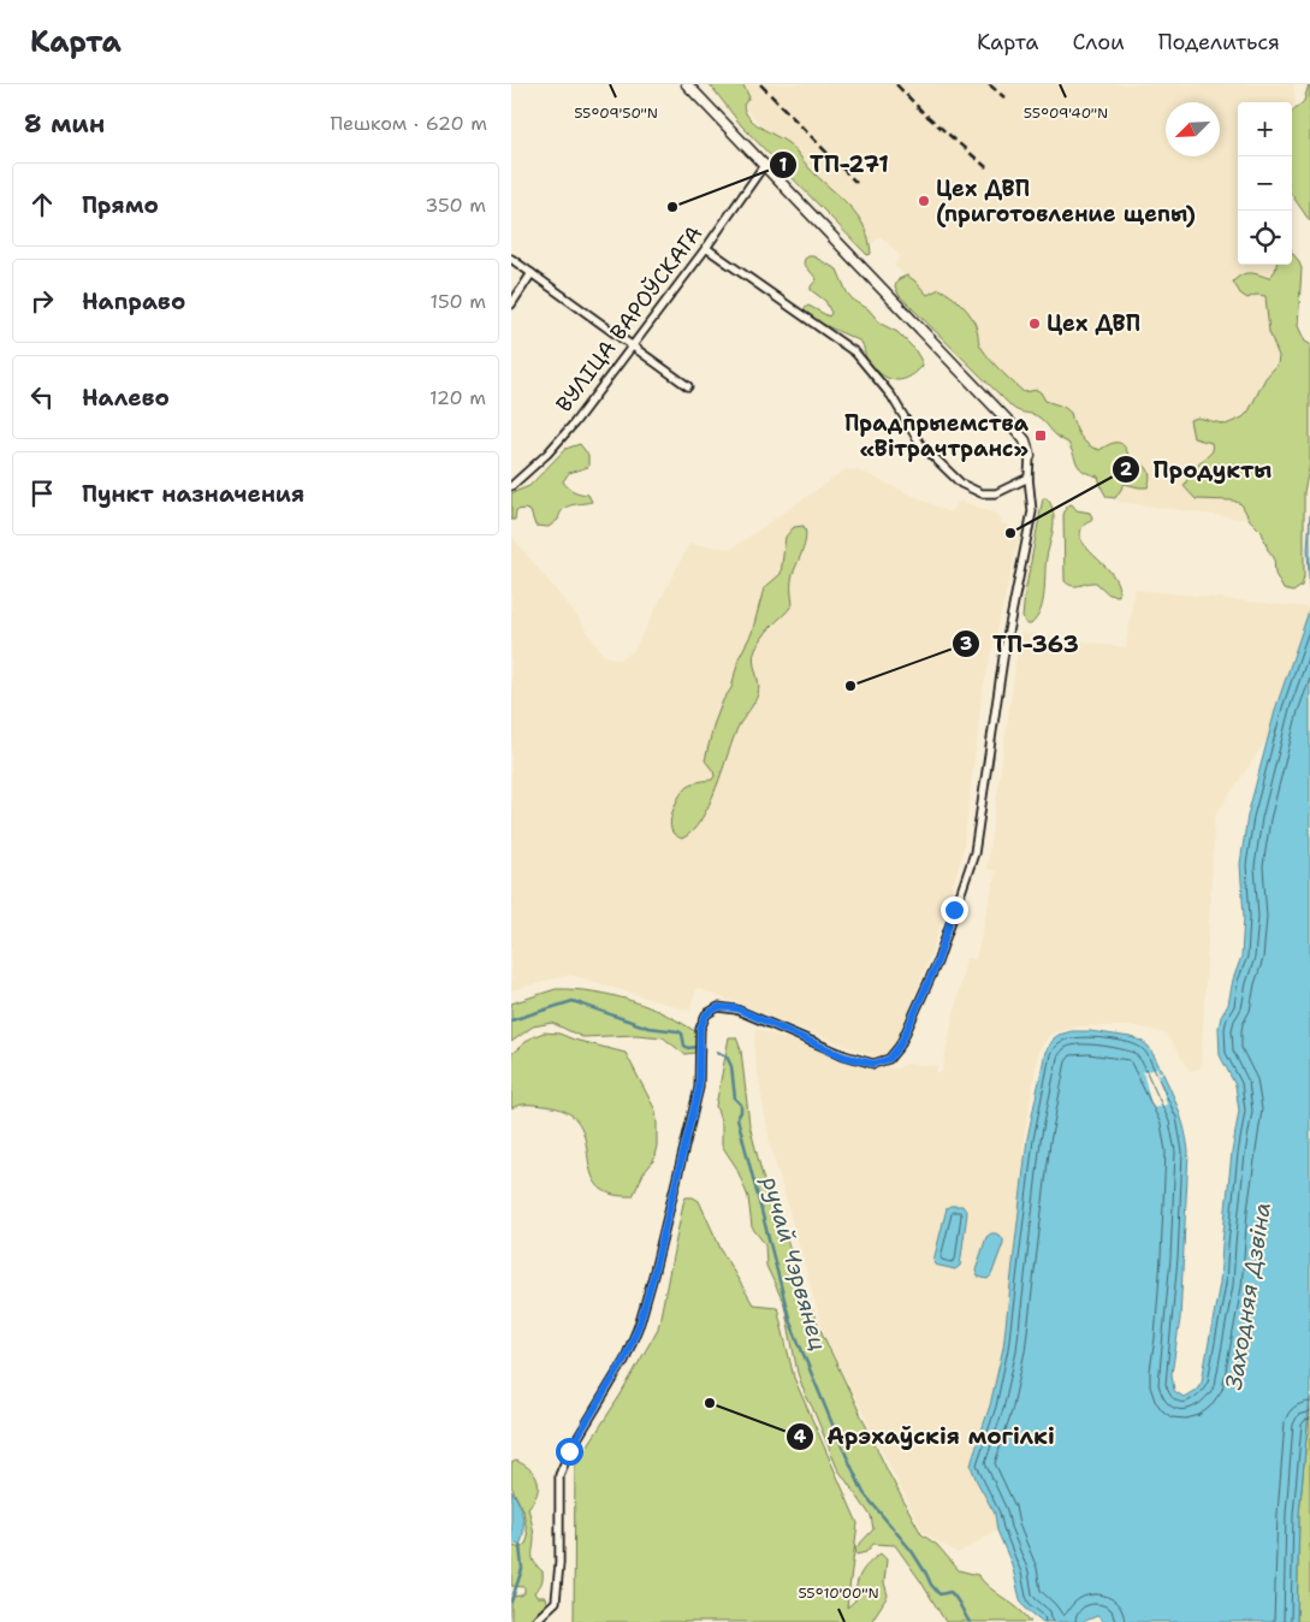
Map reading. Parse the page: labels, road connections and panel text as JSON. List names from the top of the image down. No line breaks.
{"streets":{"street":["ВУЛІЦА ВАРОЎСКАГА"]},"water":["ручай Чэрвянец","Заходняя Дзвіна"],"places":{"other":["Цех ДВП (приготовление щепы)","ТП-271","Цех ДВП","Продукты","ТП-363","Арэхаўскія могілкі"],"transit":["Прадпрыемства «Вітрачтранс»"]},"north":"bottom left","page":{"header":"Карта","nav":["Карта","Слои","Поделиться"],"heading":["8 мин","Пешком · 620 m"],"map_buttons":["+","−"],"list":[["Прямо","350 m"],["Направо","150 m"],["Налево","120 m"],"Пункт назначения"]},"coordinates":["55°09'50\"N","55°09'40\"N","55°10'00\"N"]}
